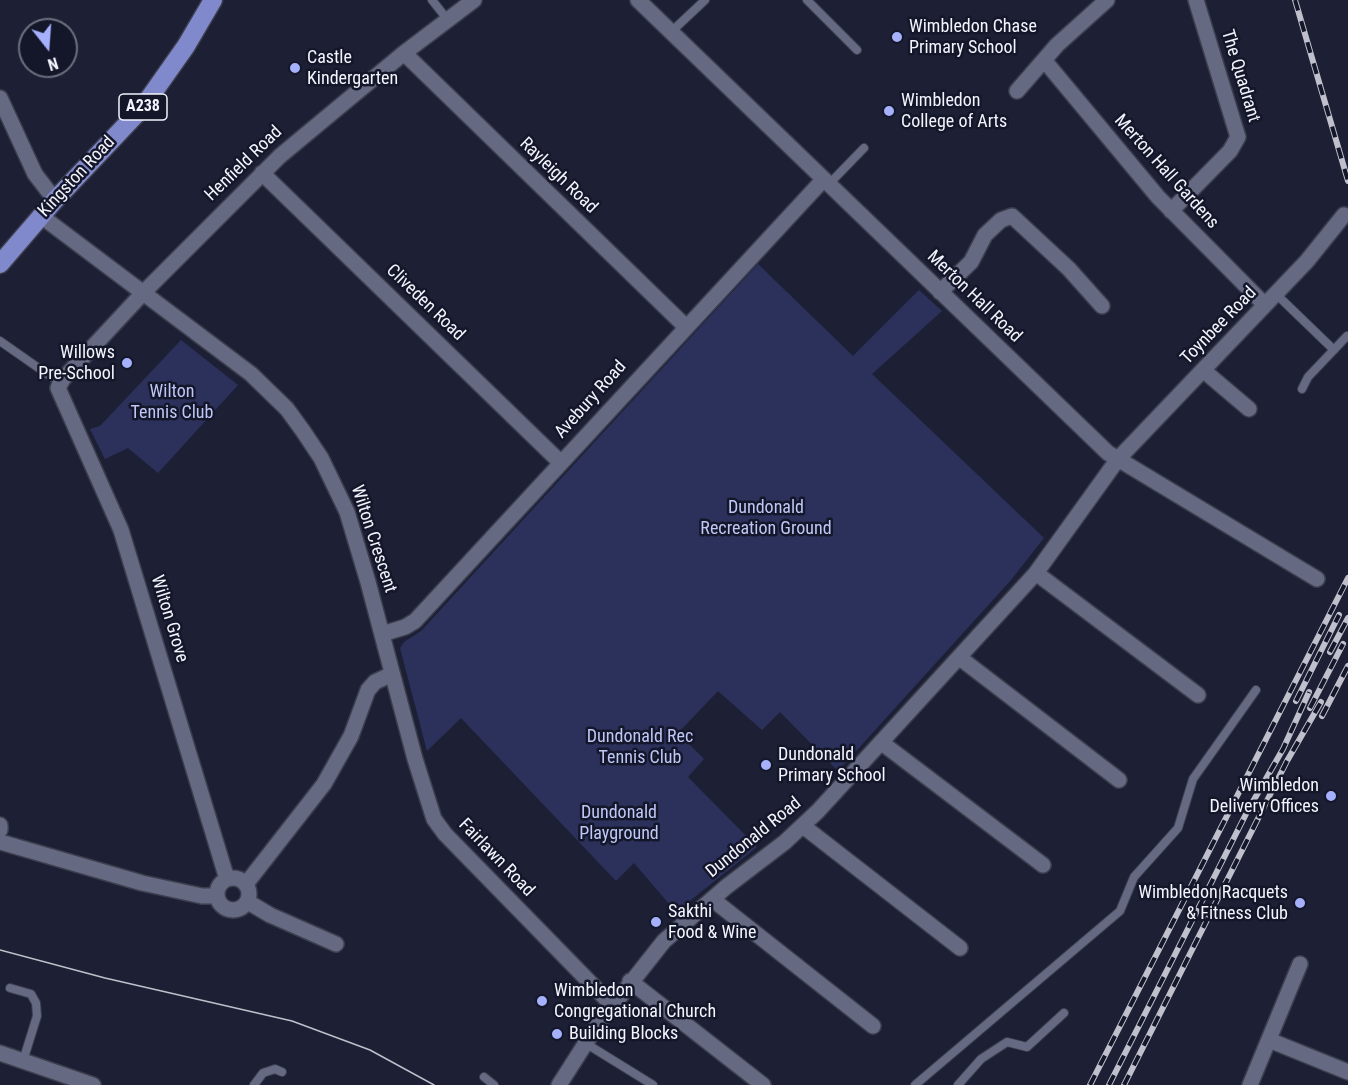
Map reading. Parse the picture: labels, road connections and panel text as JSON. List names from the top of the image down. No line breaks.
{"streets":{"main road":["A238","Kingston Road"],"street":["The Quadrant","Henfield Road","Merton Hall Gardens","Rayleigh Road","Merton Hall Road","Cliveden Road","Toynbee Road","Avebury Road","Wilton Crescent","Wilton Grove","Dundonald Road","Fairlawn Road"]},"crossings":[["The Quadrant","Merton Hall Gardens"],["Henfield Road","Rayleigh Road"],["Henfield Road","Cliveden Road"],["Henfield Road","Wilton Crescent"],["Henfield Road","Wilton Grove"],["Merton Hall Gardens","Toynbee Road"],["Rayleigh Road","Avebury Road"],["Kingston Road","Wilton Crescent"],["Merton Hall Road","Toynbee Road"],["Merton Hall Road","Avebury Road"],["Merton Hall Road","Dundonald Road"],["Cliveden Road","Avebury Road"],["Toynbee Road","Dundonald Road"],["Avebury Road","Wilton Crescent"],["Wilton Crescent","Fairlawn Road"],["Dundonald Road","Fairlawn Road"]],"parks":["Wilton Tennis Club","Dundonald Recreation Ground","Dundonald Rec Tennis Club","Dundonald Playground"],"places":["Wimbledon Chase Primary School","Castle Kindergarten","Wimbledon College of Arts","Willows Pre-School","Dundonald Primary School","Wimbledon Delivery Offices","Wimbledon Racquets & Fitness Club","Sakthi Food & Wine","Wimbledon Congregational Church","Building Blocks"],"north":"bottom"}
